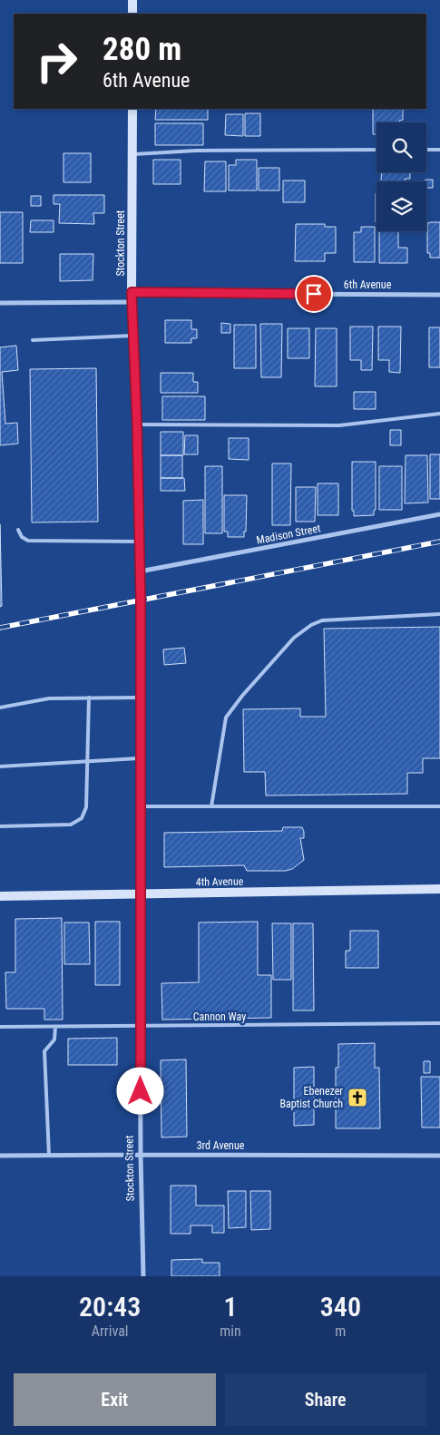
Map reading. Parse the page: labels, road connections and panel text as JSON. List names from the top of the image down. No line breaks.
{"streets":{"street":["Stockton Street","6th Avenue","Madison Street","4th Avenue","3rd Avenue"],"lane":["Cannon Way"]},"crossings":[["Stockton Street","6th Avenue"],["Stockton Street","Madison Street"],["Stockton Street","4th Avenue"],["Stockton Street","Cannon Way"],["Stockton Street","3rd Avenue"]],"places":{"church":["Ebenezer Baptist Church"]},"page":{"turn":["280 m","6th Avenue"],"eta":["20:43","Arrival","1","min","340","m"],"buttons":["Exit","Share"]}}
